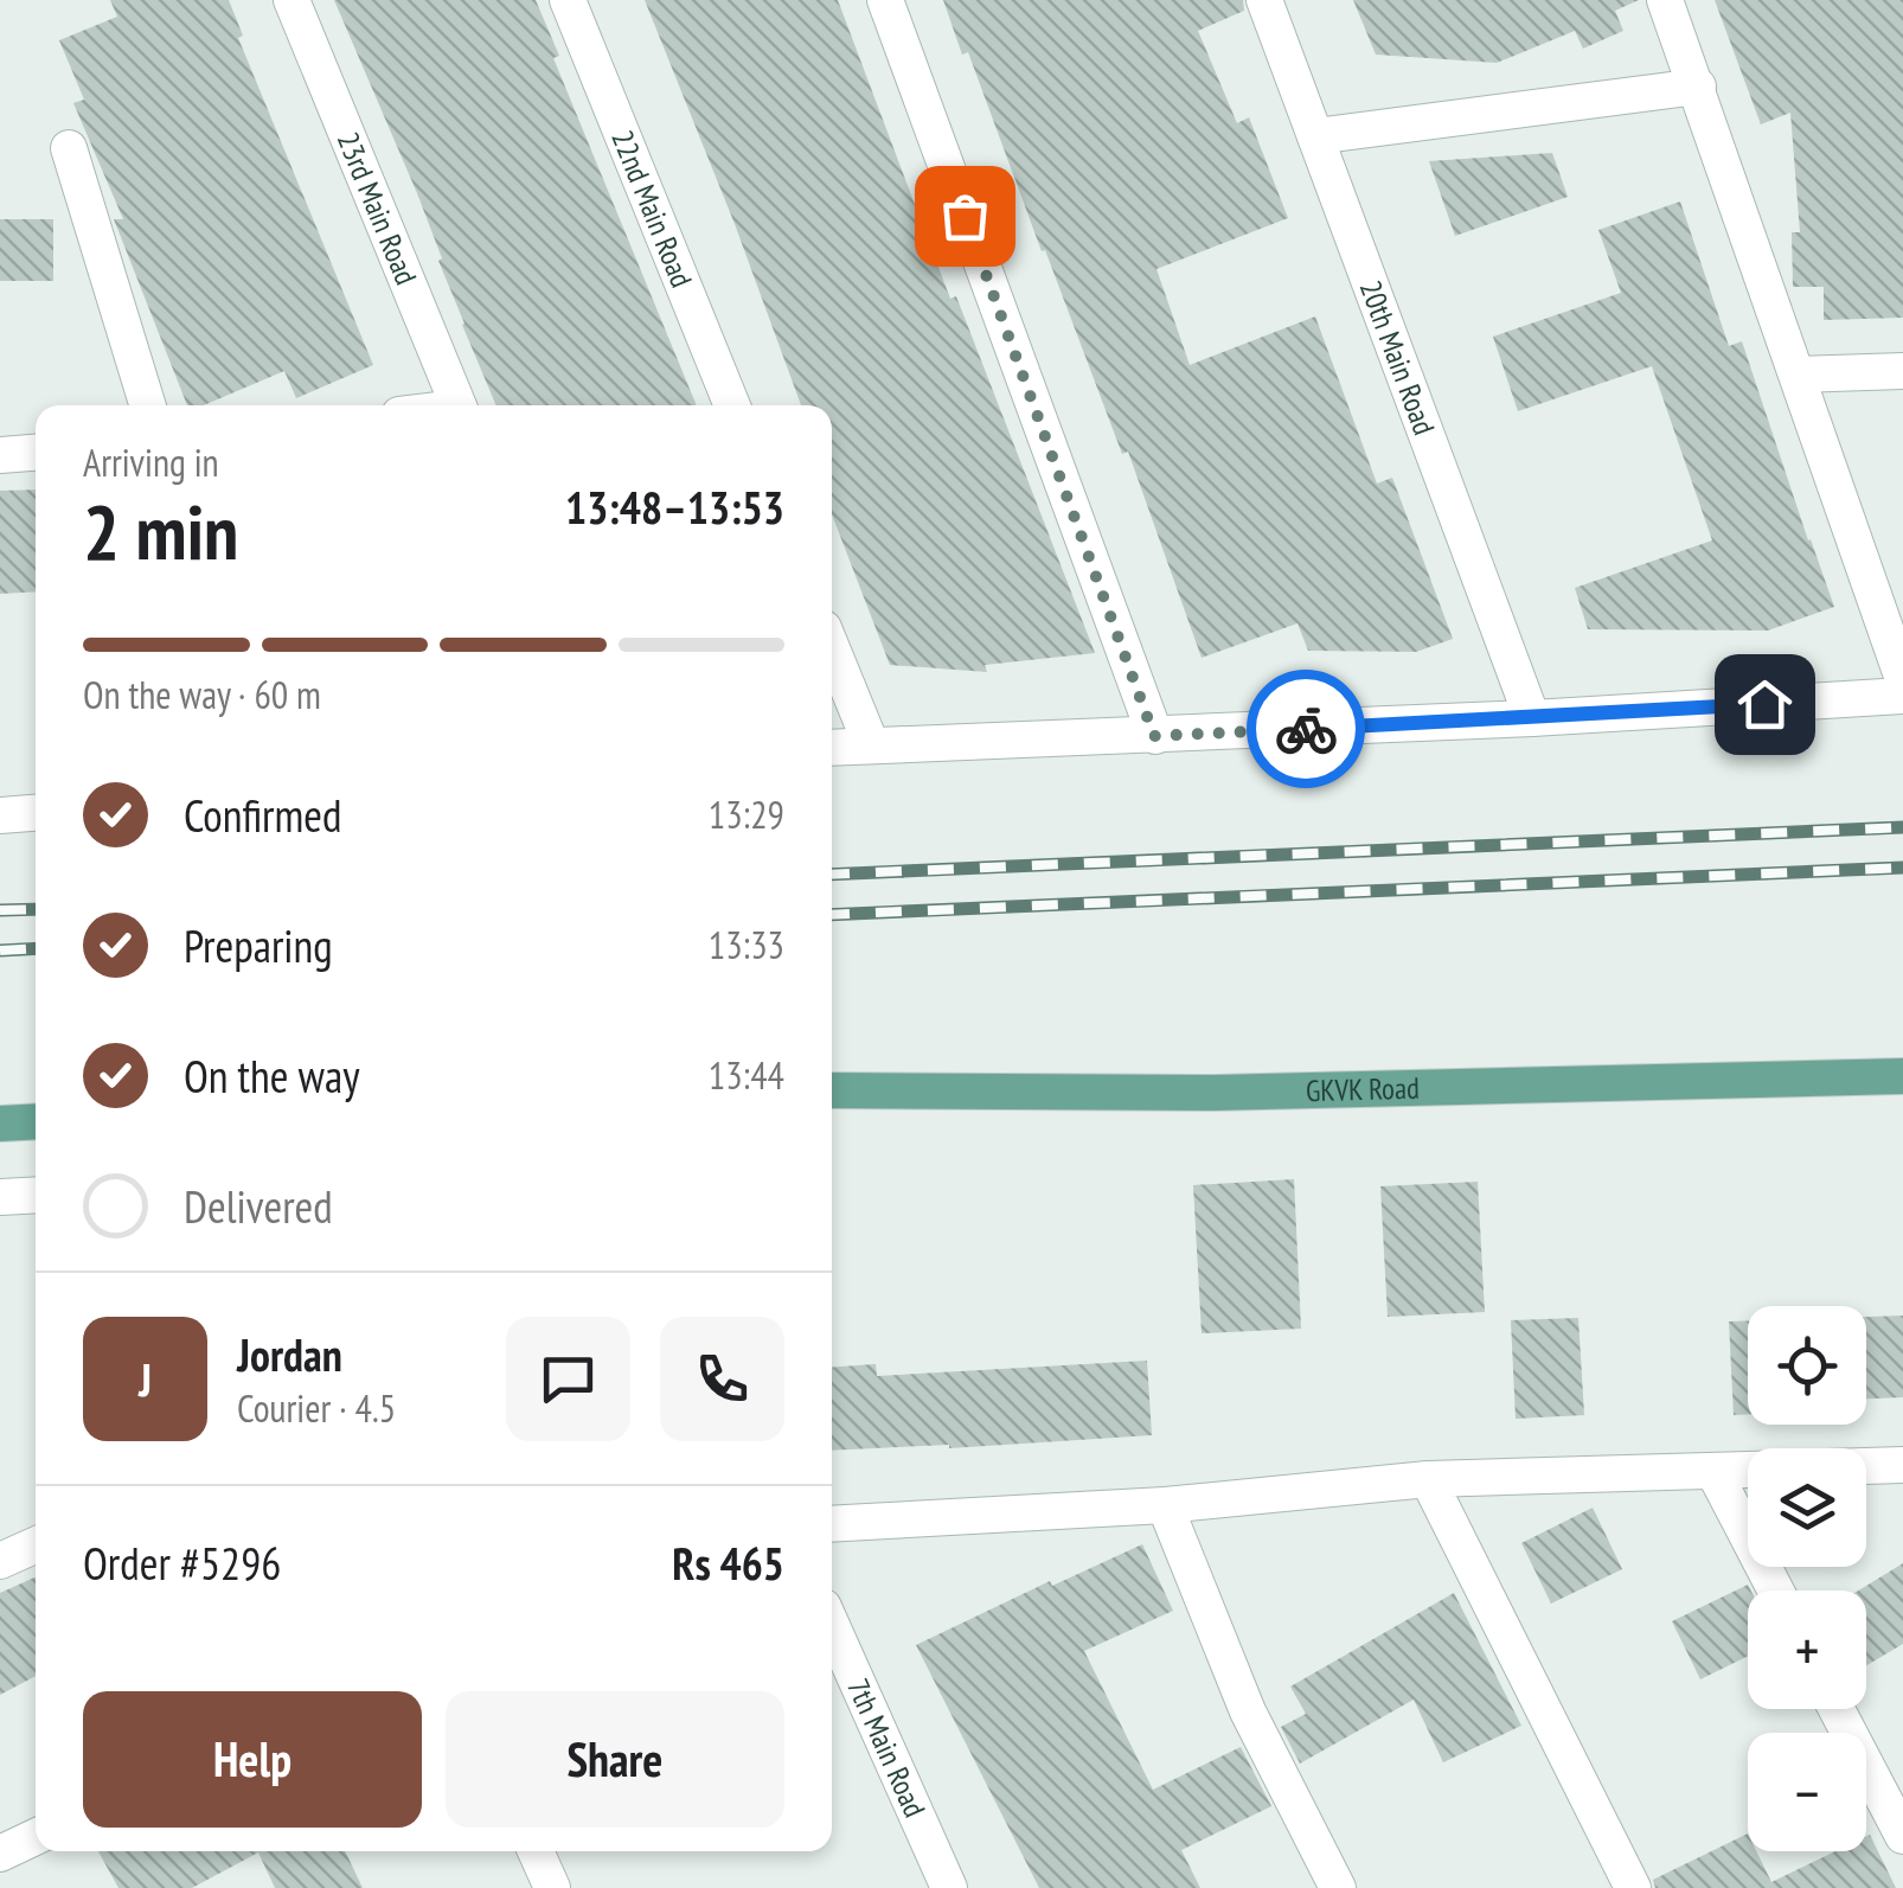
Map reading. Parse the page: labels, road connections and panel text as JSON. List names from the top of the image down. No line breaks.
{"streets":{"main road":["GKVK Road"],"street":["23rd Main Road","22nd Main Road","20th Main Road","7th Main Road"]},"page":{"heading":["2 min","Arriving in","13:48–13:53"],"panel":["Jordan","Courier · 4.5","Order #5296","Rs 465"],"bar":"On the way · 60 m","list":[["Confirmed","13:29"],["Preparing","13:33"],["On the way","13:44"],"Delivered"],"map_buttons":["+","−"],"round":"J","buttons":["Help","Share"]}}
